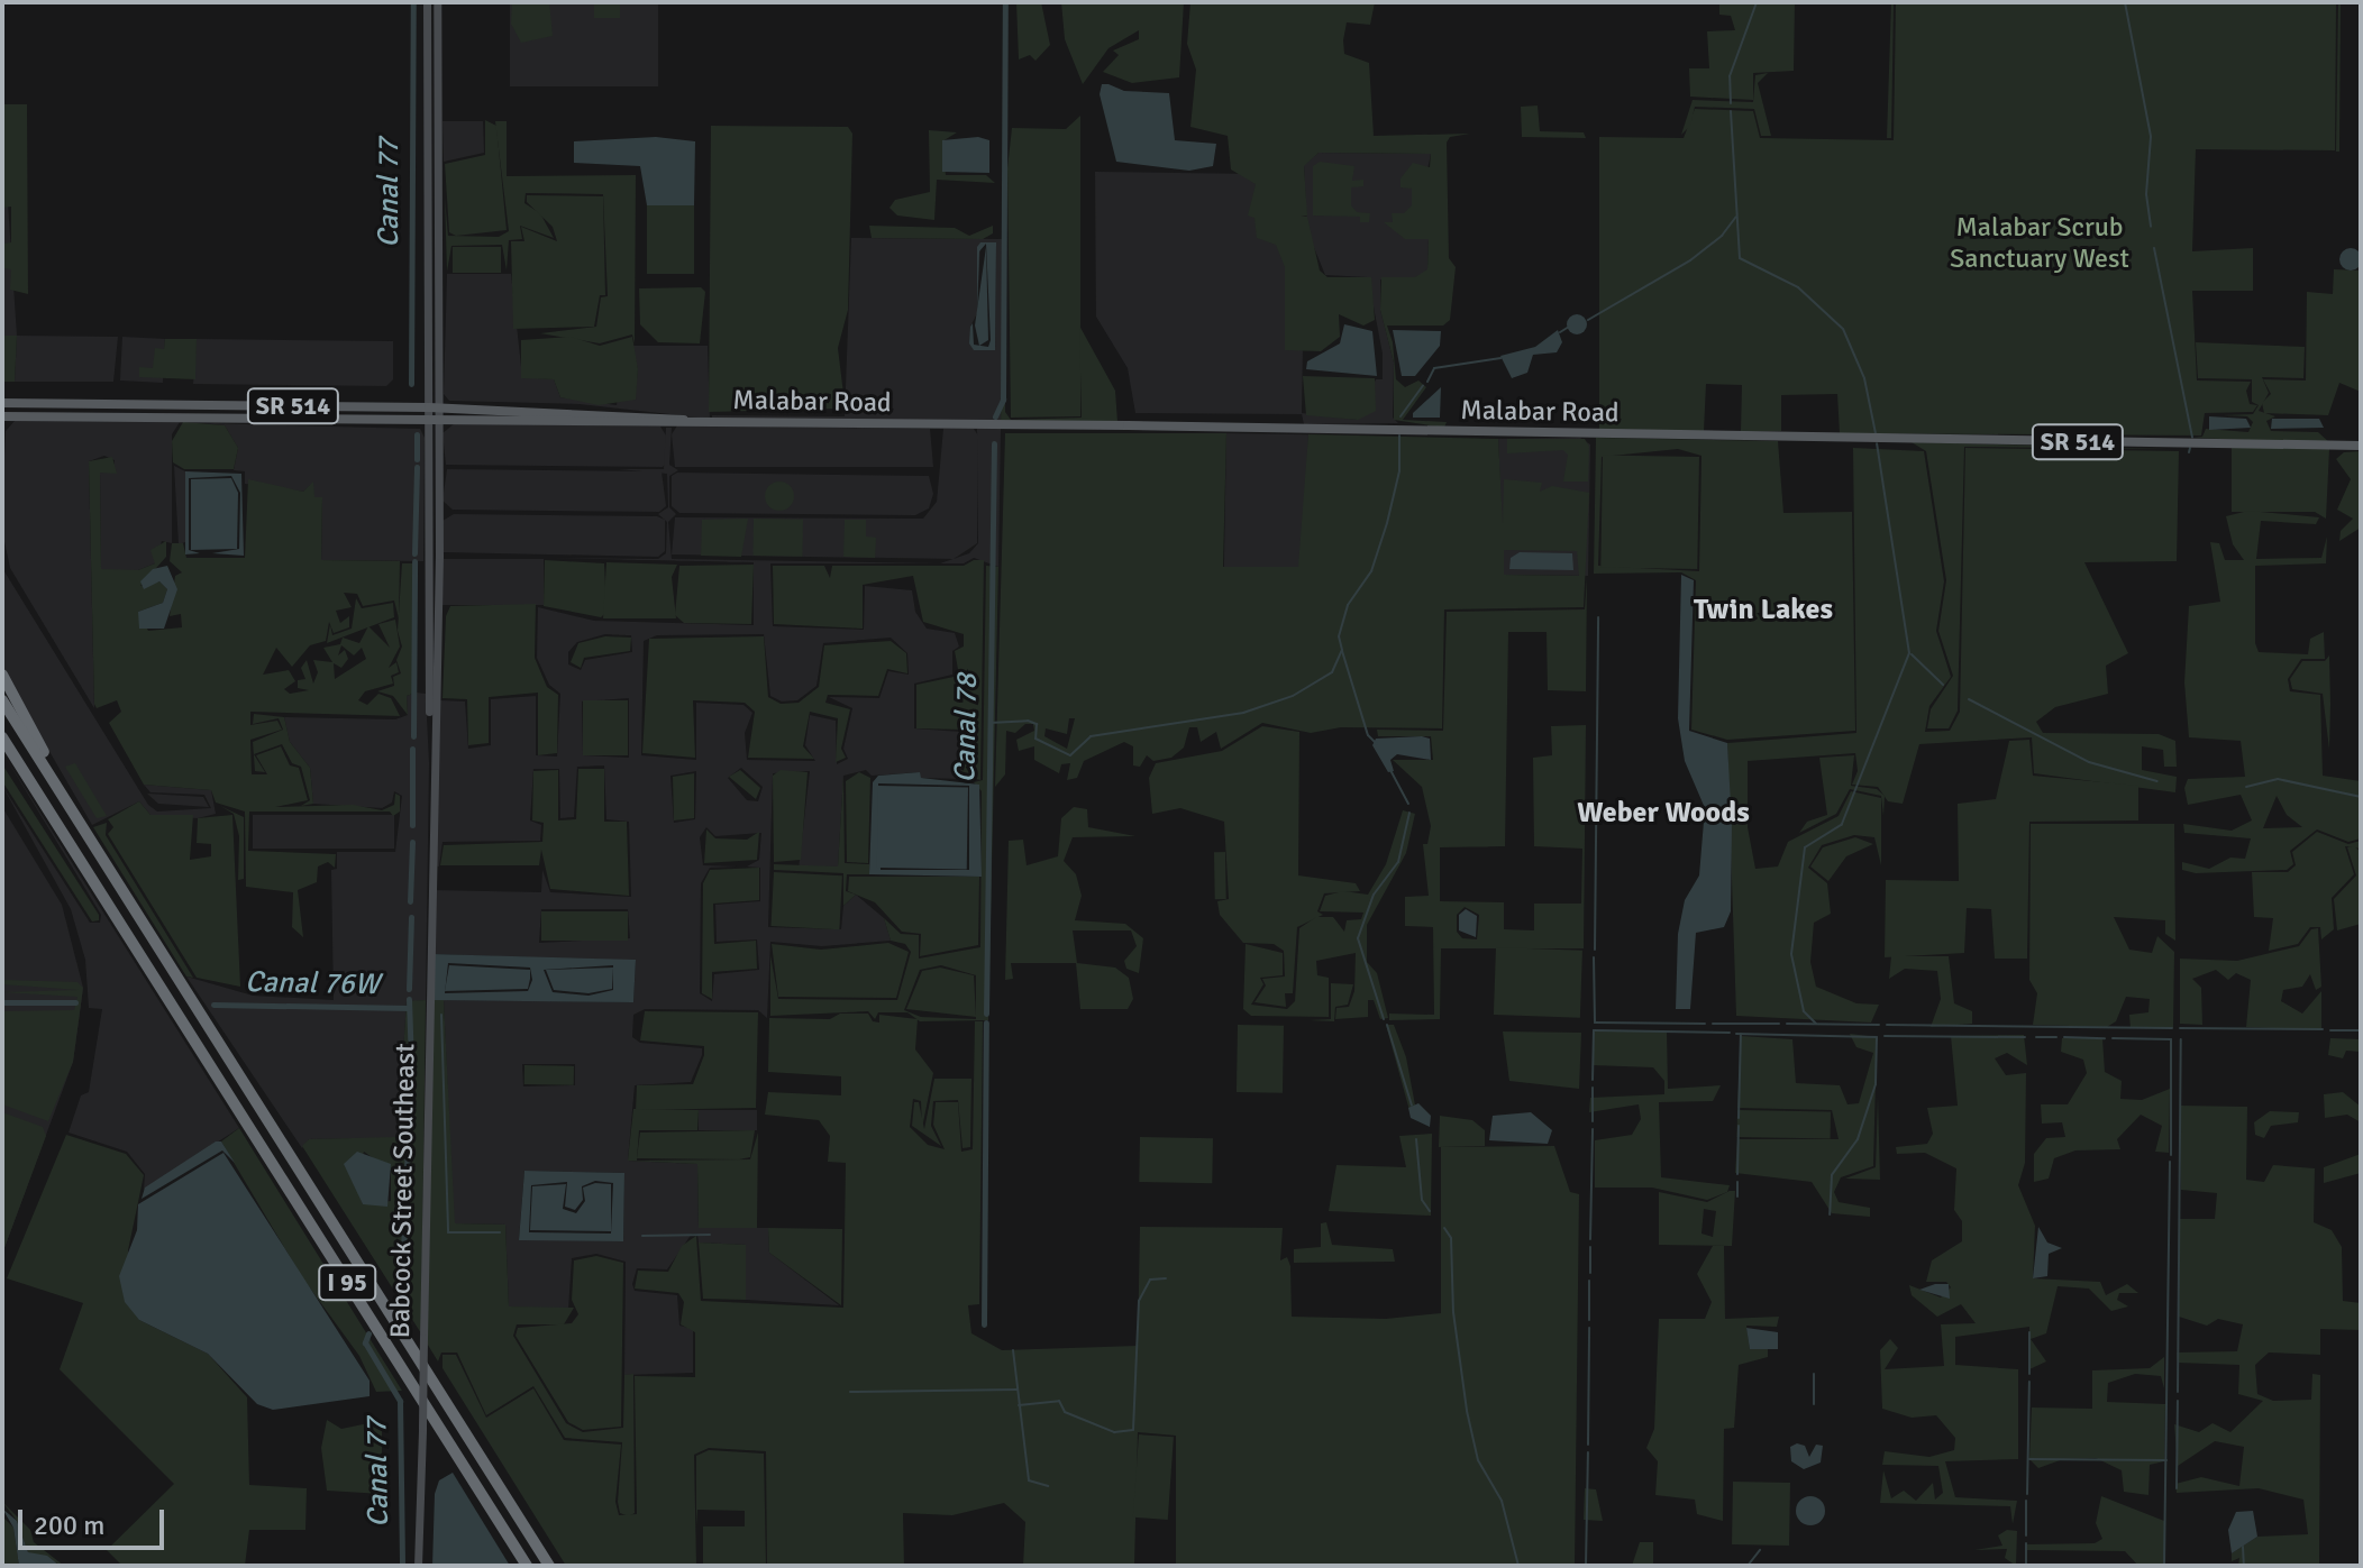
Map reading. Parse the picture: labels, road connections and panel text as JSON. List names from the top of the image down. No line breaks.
{"streets":{"highway":["I 95"],"main road":["Malabar Road","SR 514","Babcock Street Southeast"]},"crossings":[["Malabar Road","Babcock Street Southeast"]],"districts":["Twin Lakes","Weber Woods"],"water":["Canal 77","Canal 78","Canal 76W"],"parks":["Malabar Scrub Sanctuary West"],"scale_bar":"200 m"}
